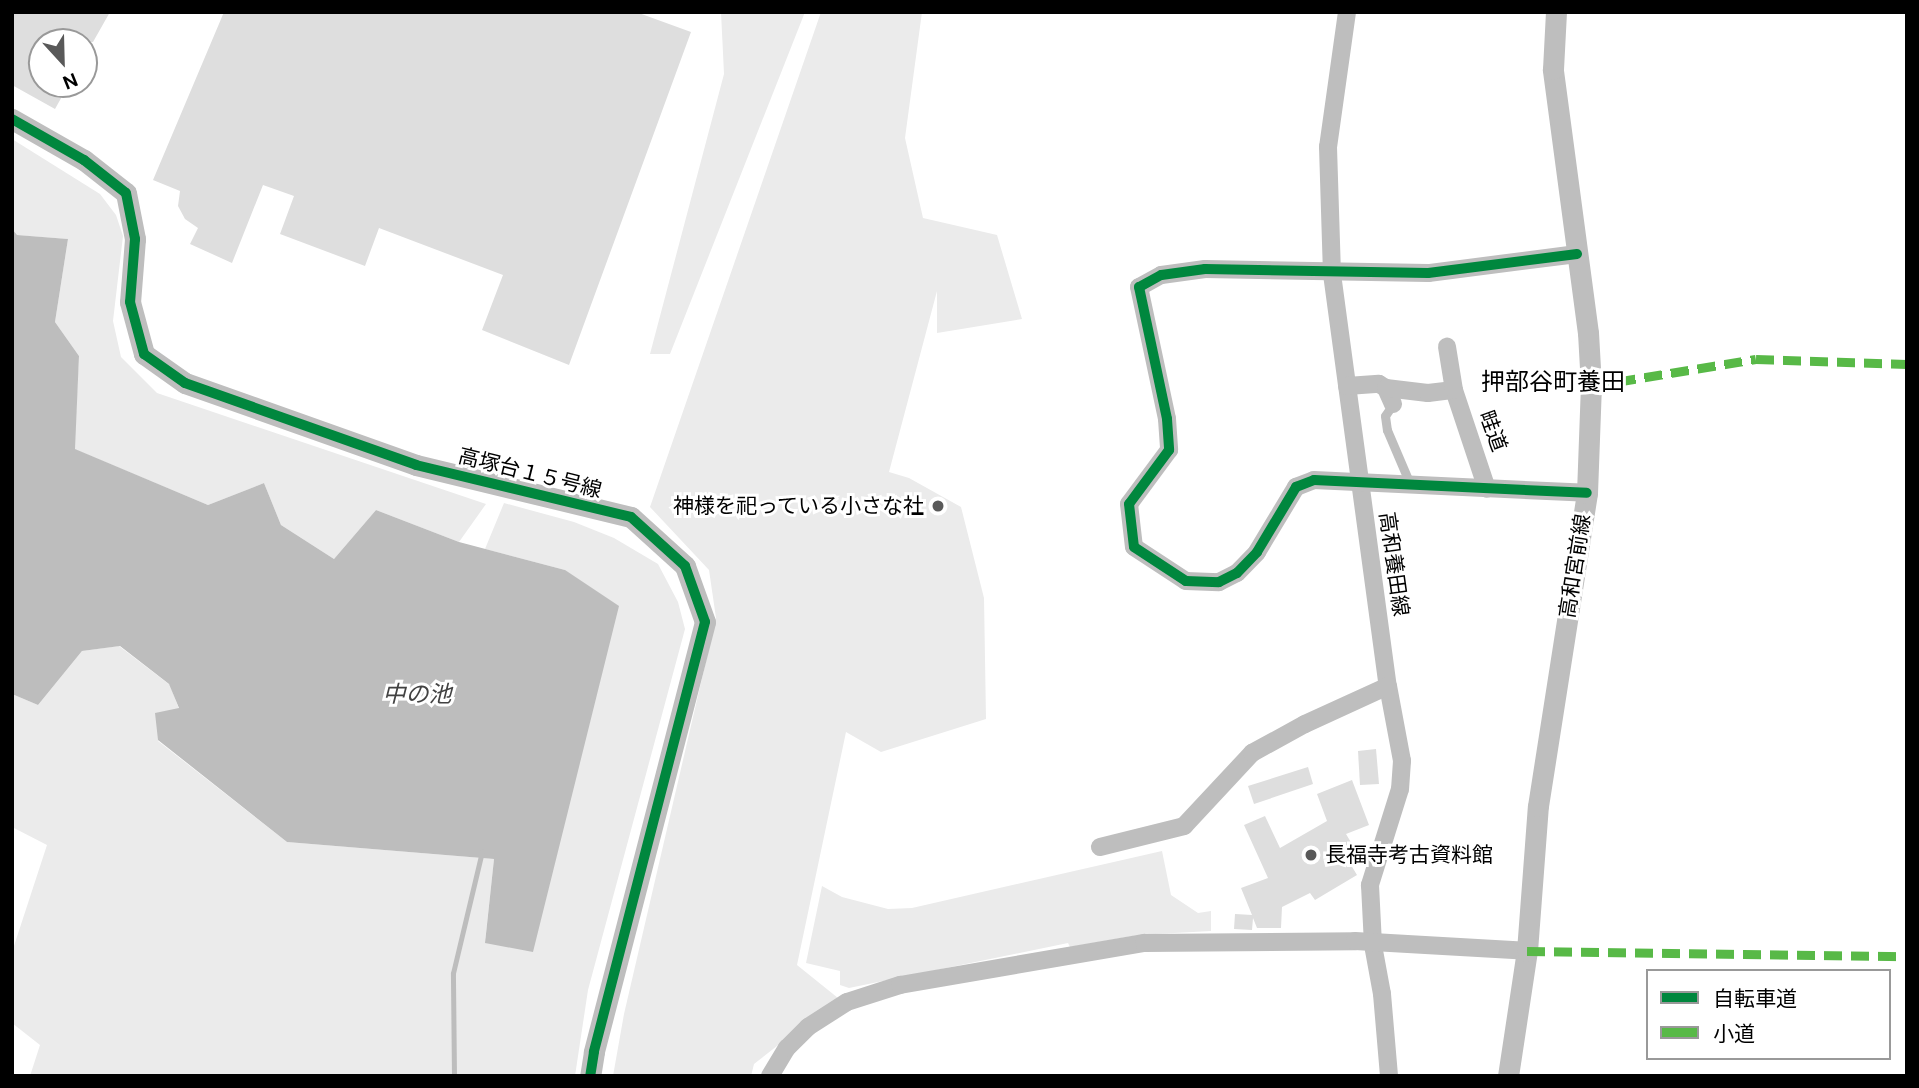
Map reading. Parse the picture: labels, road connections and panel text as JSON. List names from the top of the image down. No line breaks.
{"streets":{"street":["畦道","高塚台１５号線","高和養田線","高和宮前線"]},"districts":["押部谷町養田"],"water":["中の池"],"places":["神様を祀っている小さな社","長福寺考古資料館"],"legend":["自転車道","小道"],"north":"bottom"}
